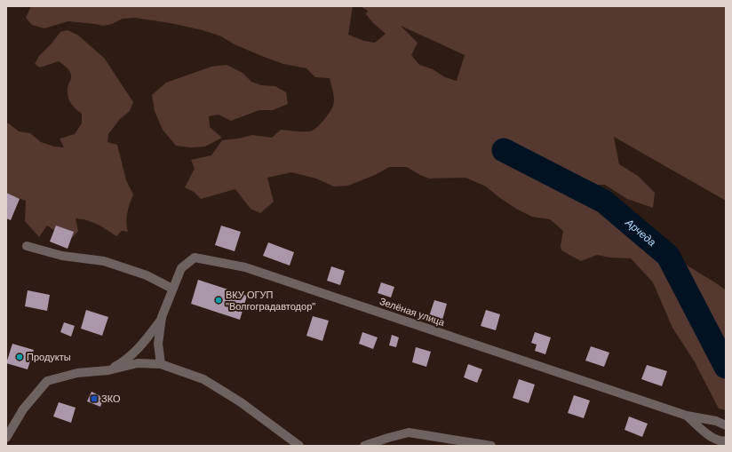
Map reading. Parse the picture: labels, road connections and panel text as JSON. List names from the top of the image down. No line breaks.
{"streets":{"street":["Зелёная улица"]},"water":["Арчеда"],"places":{"other":["ВКУ ОГУП \"Волгоградавтодор\"","Продукты"],"transit":["ЗКО"]}}
